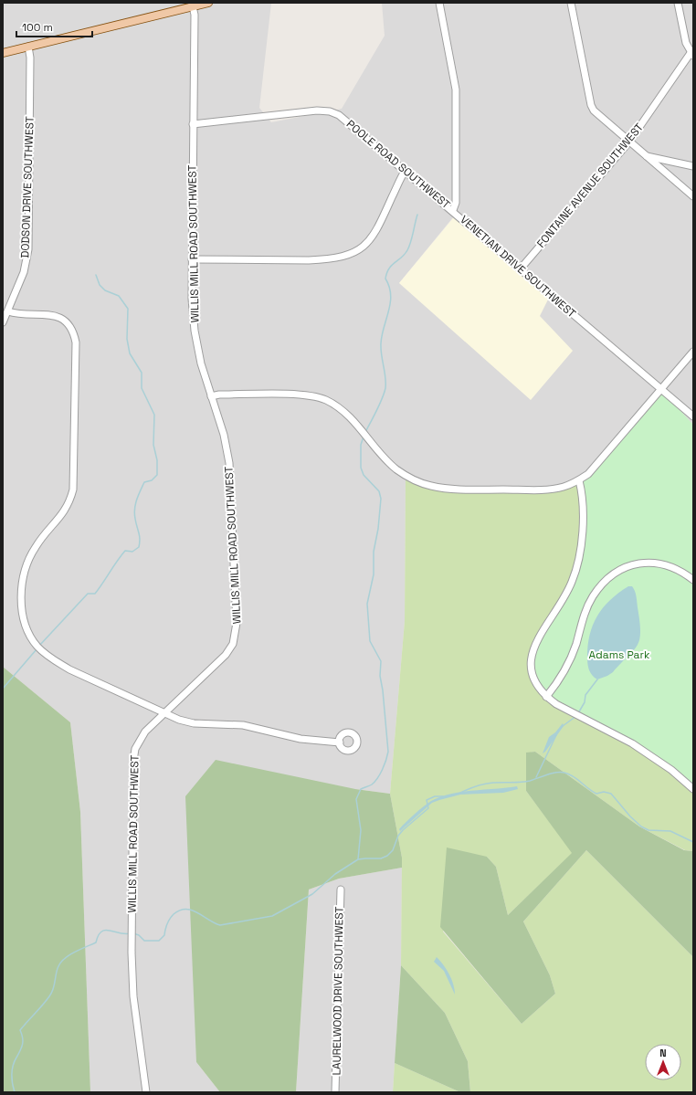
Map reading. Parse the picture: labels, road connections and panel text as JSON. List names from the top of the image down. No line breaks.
{"streets":{"street":["POOLE ROAD SOUTHWEST","FONTAINE AVENUE SOUTHWEST","DODSON DRIVE SOUTHWEST","WILLIS MILL ROAD SOUTHWEST","VENETIAN DRIVE SOUTHWEST","LAURELWOOD DRIVE SOUTHWEST"]},"crossings":[["POOLE ROAD SOUTHWEST","WILLIS MILL ROAD SOUTHWEST"],["POOLE ROAD SOUTHWEST","VENETIAN DRIVE SOUTHWEST"],["FONTAINE AVENUE SOUTHWEST","VENETIAN DRIVE SOUTHWEST"]],"parks":["Adams Park"],"scale_bar":"100 m","north":"top"}
